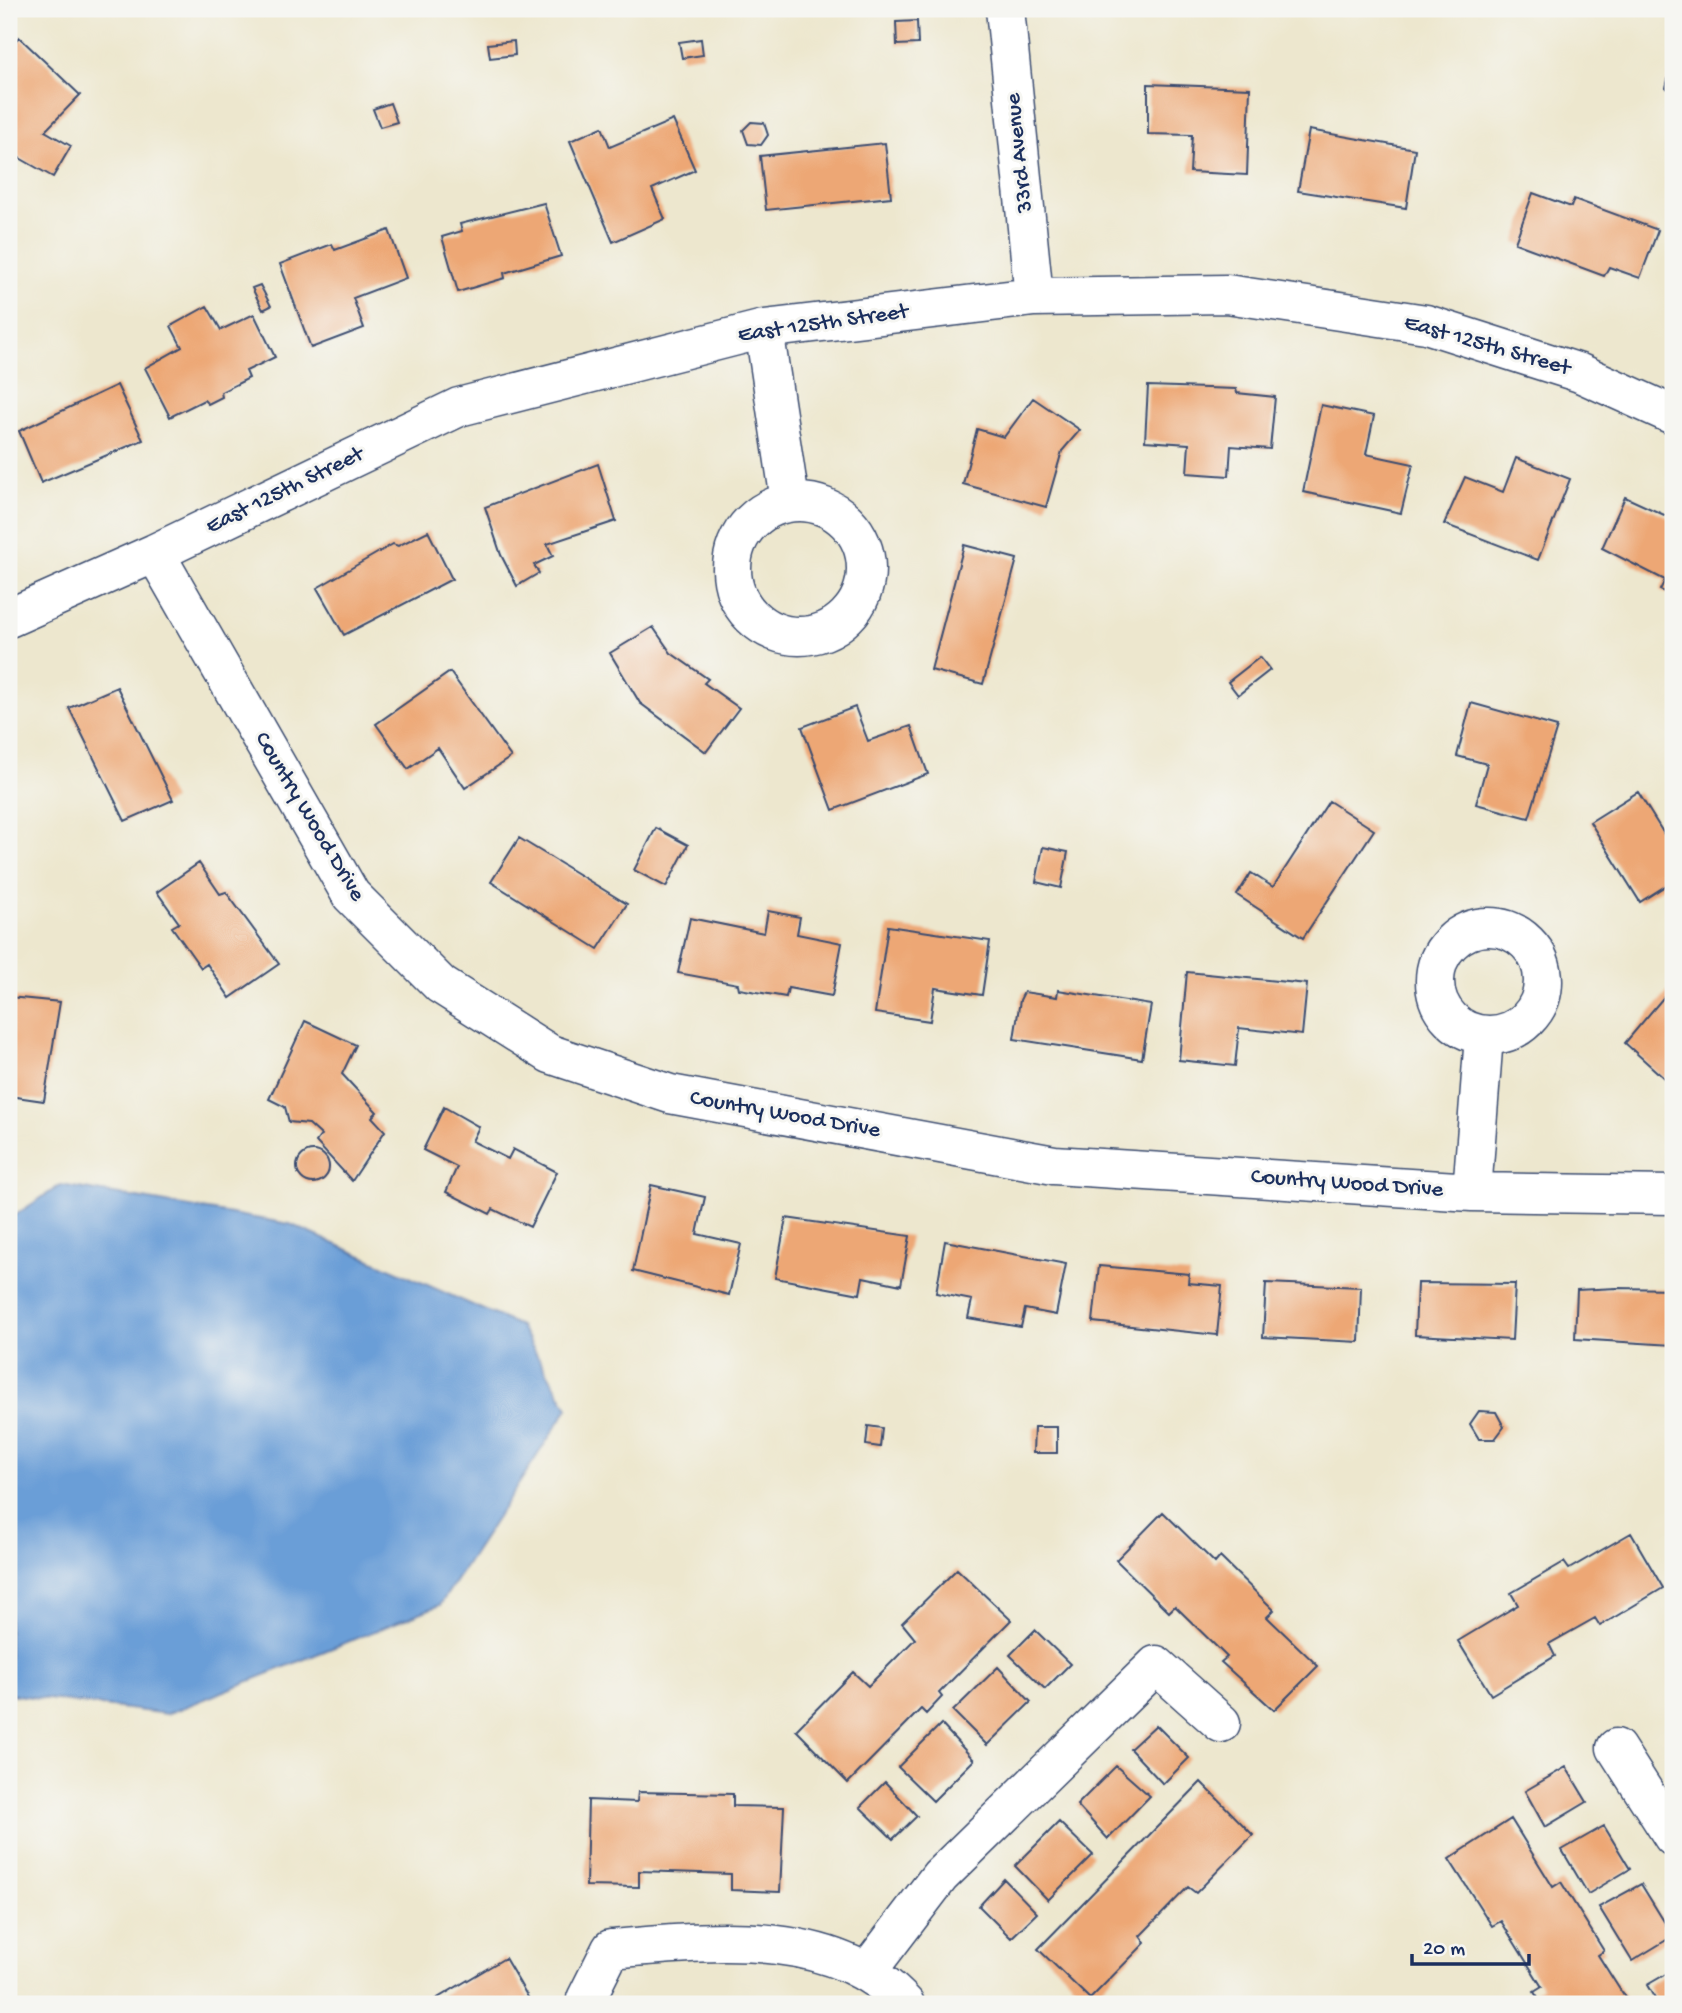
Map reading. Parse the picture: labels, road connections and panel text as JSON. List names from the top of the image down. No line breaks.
{"streets":{"street":["33rd Avenue","East 125th Street","Country Wood Drive"]},"crossings":[["33rd Avenue","East 125th Street"],["East 125th Street","Country Wood Drive"]],"scale_bar":"20 m"}
